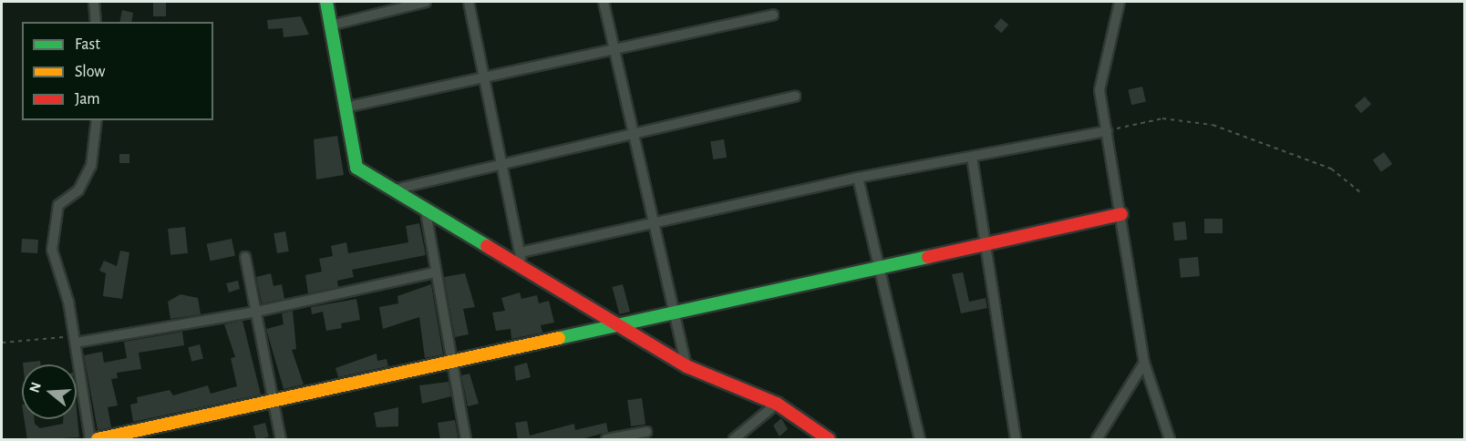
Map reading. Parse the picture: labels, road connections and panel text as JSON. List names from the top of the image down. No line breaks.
{"legend":["Fast","Slow","Jam"],"north":"left"}
